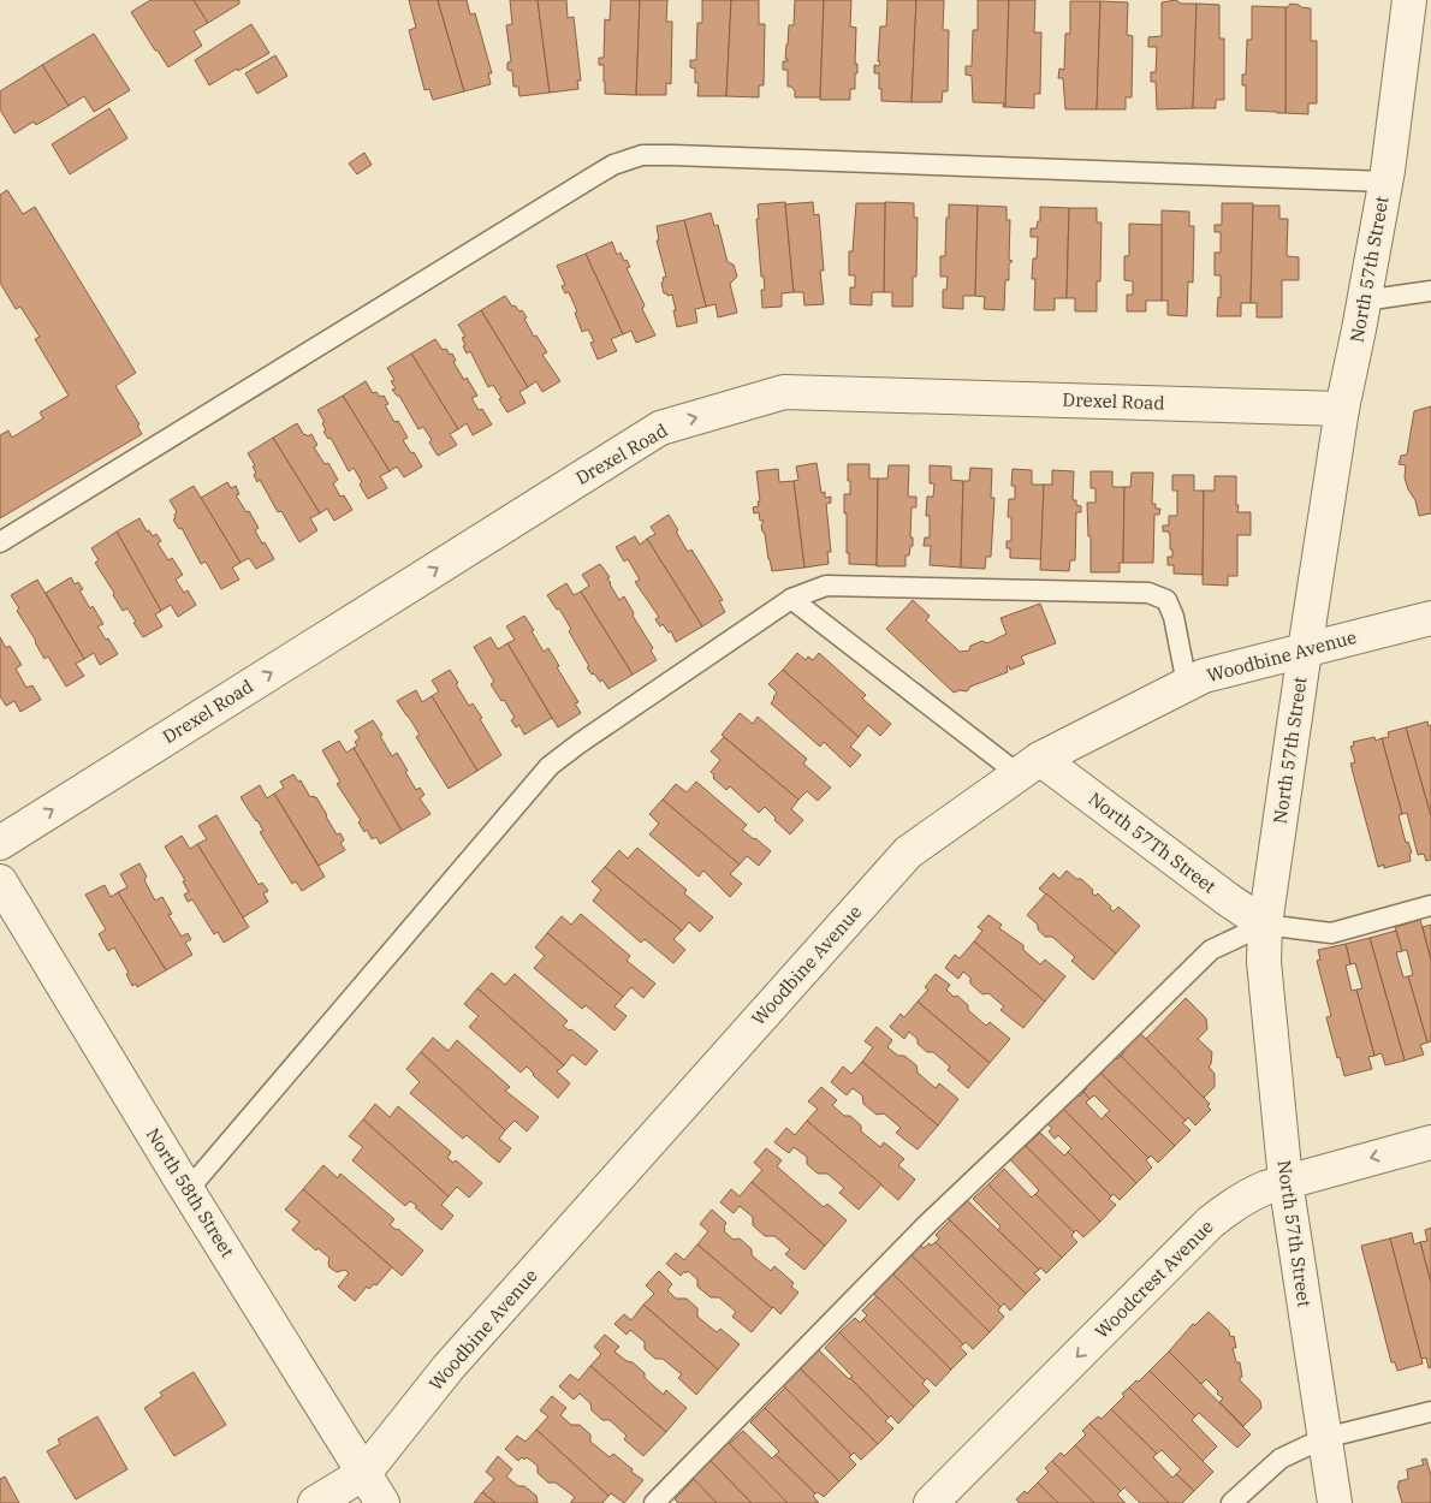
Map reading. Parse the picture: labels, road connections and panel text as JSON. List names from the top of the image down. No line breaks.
{"streets":{"street":["North 57th Street","Drexel Road","Woodbine Avenue","North 57Th Street","North 58th Street","Woodcrest Avenue"]},"crossings":[["North 57th Street","Drexel Road"],["North 57th Street","Woodbine Avenue"],["North 57th Street","North 57Th Street"],["North 57th Street","Woodcrest Avenue"],["Woodbine Avenue","North 57Th Street"],["Woodbine Avenue","North 58th Street"]],"one_way":["Drexel Road","Woodcrest Avenue"]}
